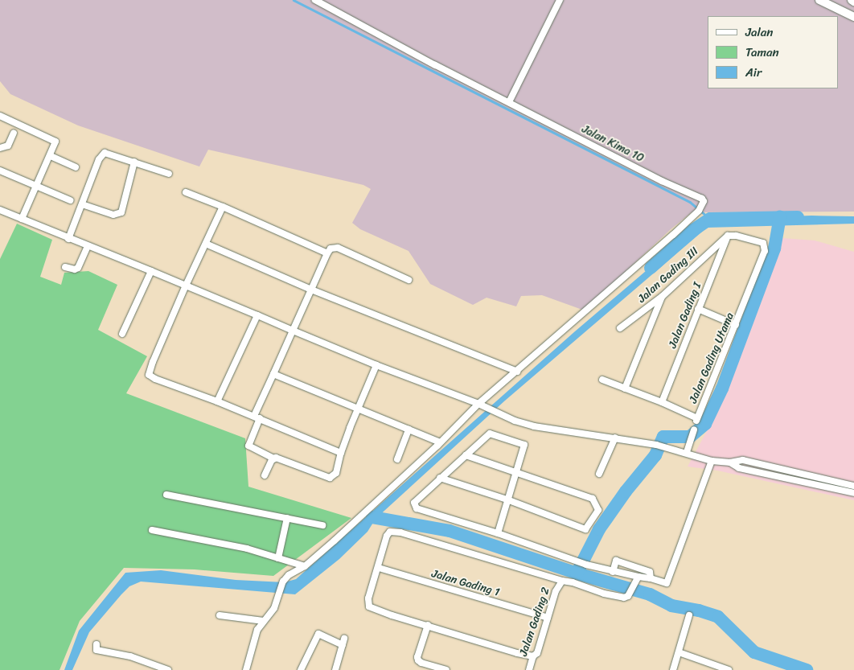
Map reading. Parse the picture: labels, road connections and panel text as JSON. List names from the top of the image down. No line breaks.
{"streets":{"street":["Jalan Kima 10","Jalan Gading III","Jalan Gading I","Jalan Gading Utama","Jalan Gading 1","Jalan Gading 2"]},"crossings":[["Jalan Gading III","Jalan Gading I"],["Jalan Gading III","Jalan Gading Utama"],["Jalan Gading I","Jalan Gading Utama"],["Jalan Gading 1","Jalan Gading 2"]],"legend":["Jalan","Taman","Air"]}
